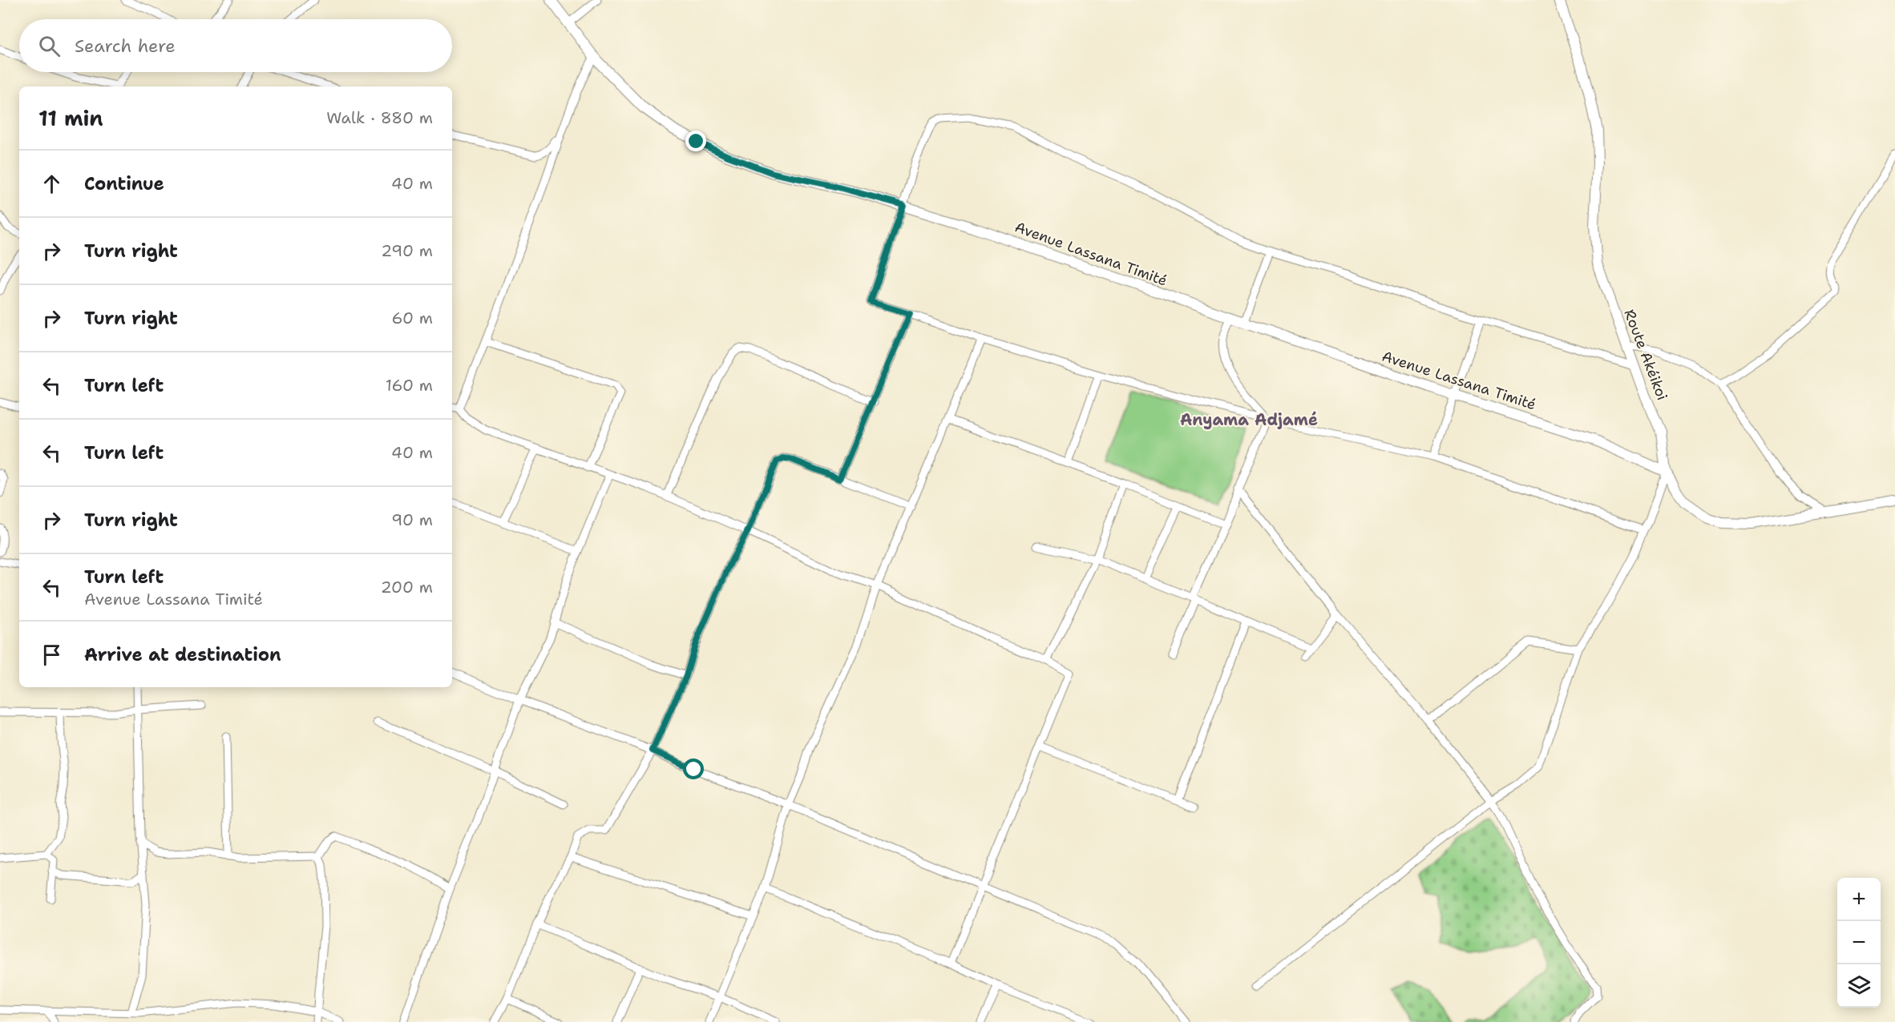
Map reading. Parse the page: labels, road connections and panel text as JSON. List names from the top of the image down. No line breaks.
{"streets":{"street":["Avenue Lassana Timité","Route Akéikoi"]},"crossings":[["Avenue Lassana Timité","Route Akéikoi"]],"districts":["Anyama Adjamé"],"page":{"search":"Search here","heading":["11 min","Walk · 880 m"],"list":[["Continue","40 m"],["Turn right","290 m"],["Turn right","60 m"],["Turn left","160 m"],["Turn left","40 m"],["Turn right","90 m"],["Turn left","Avenue Lassana Timité","200 m"],"Arrive at destination"],"map_buttons":["+","−"]}}
